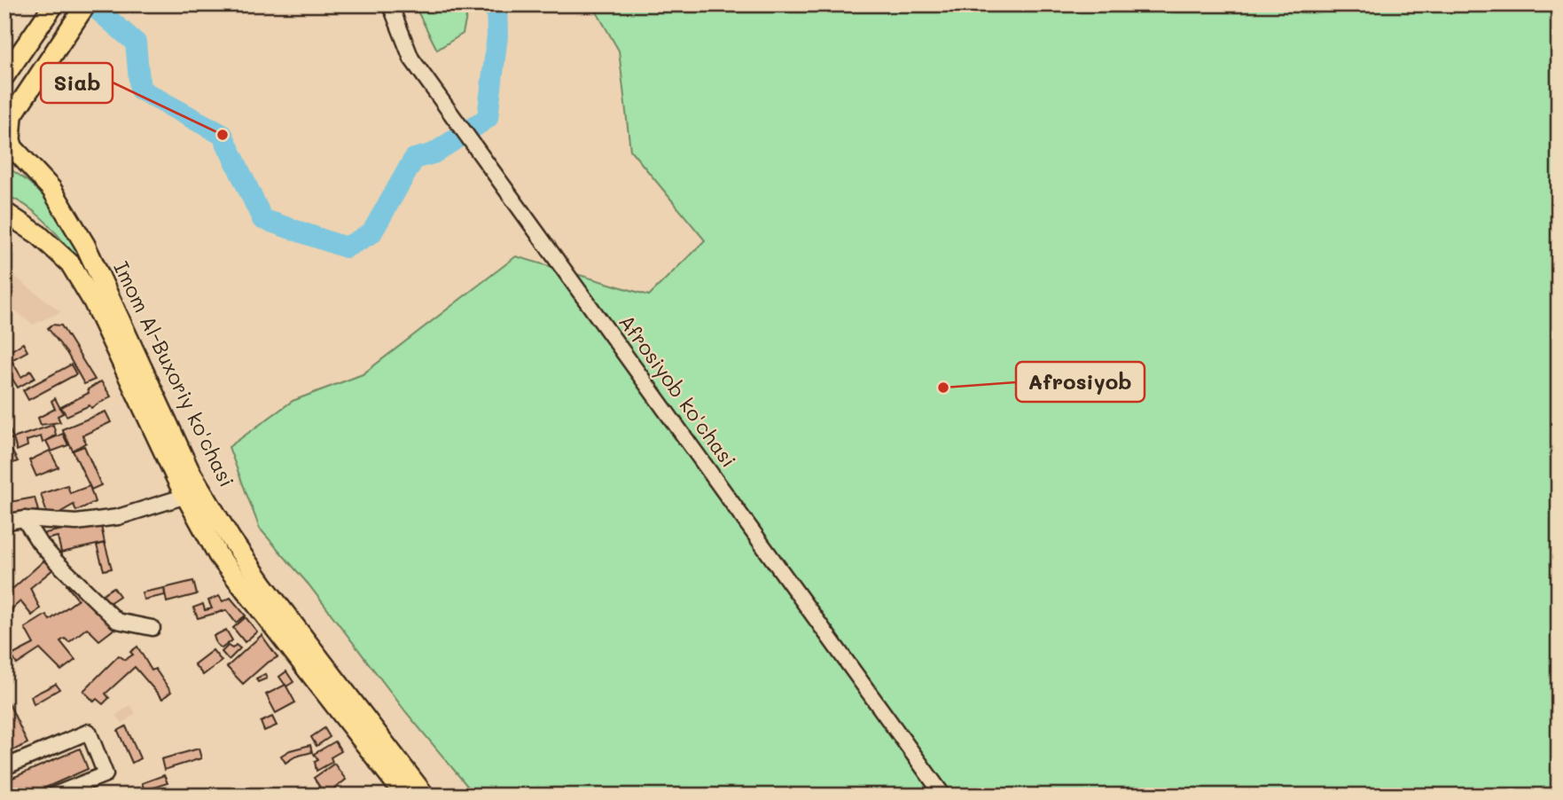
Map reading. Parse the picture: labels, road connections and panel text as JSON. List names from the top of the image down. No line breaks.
{"streets":{"main road":["Imom Al-Buxoriy ko'chasi"],"street":["Afrosiyob ko'chasi"]},"places":["Siab","Afrosiyob"]}
